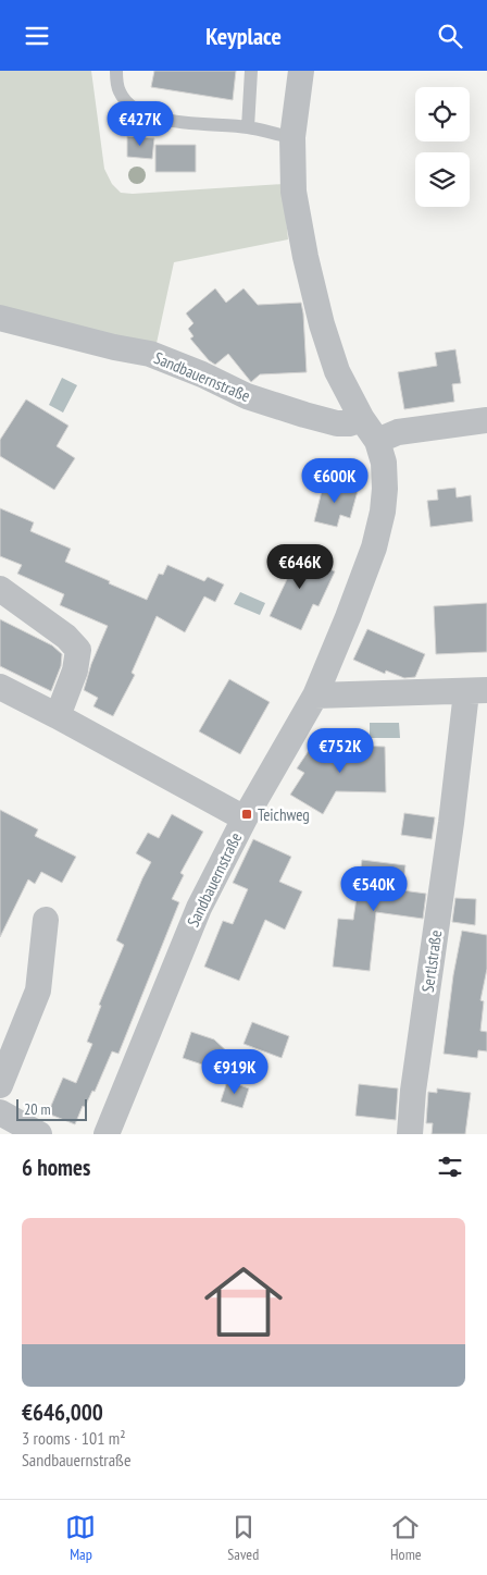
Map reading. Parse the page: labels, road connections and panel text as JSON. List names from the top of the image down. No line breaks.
{"streets":{"street":["Sandbauernstraße","Sertlstraße"]},"crossings":[["Sandbauernstraße","Sertlstraße"]],"places":{"transit":["Teichweg"]},"scale_bar":"20 m","page":{"header":"Keyplace","price":["€427K","€600K","€646K","€752K","€540K","€919K"],"scale":"20 m","heading":"6 homes","list":[{"name":"€646,000","note":"3 rooms · 101 m² · Sandbauernstraße"}],"tabs":["Map","Saved","Home"]}}
